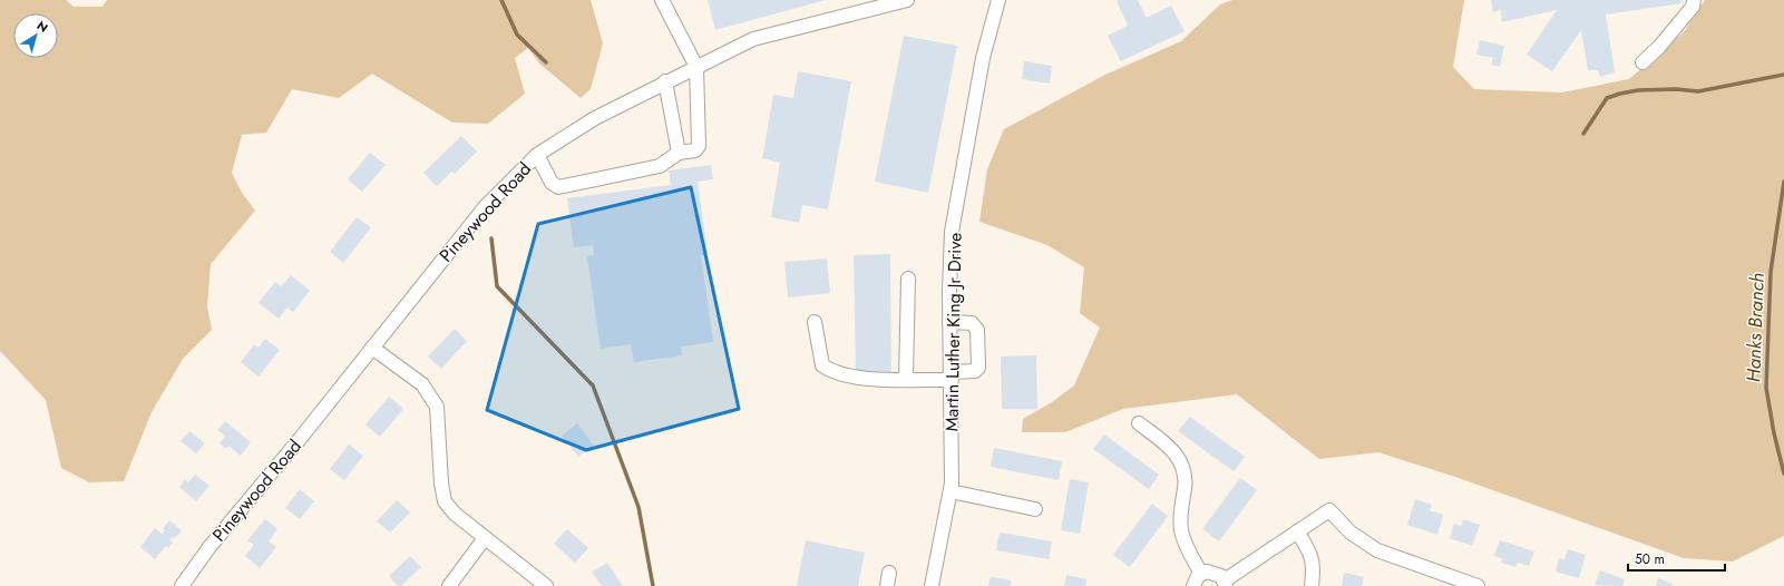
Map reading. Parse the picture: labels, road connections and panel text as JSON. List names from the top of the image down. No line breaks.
{"streets":{"street":["Pineywood Road","Martin Luther King Jr Drive"]},"water":["Hanks Branch"],"scale_bar":"50 m","north":"top right"}
